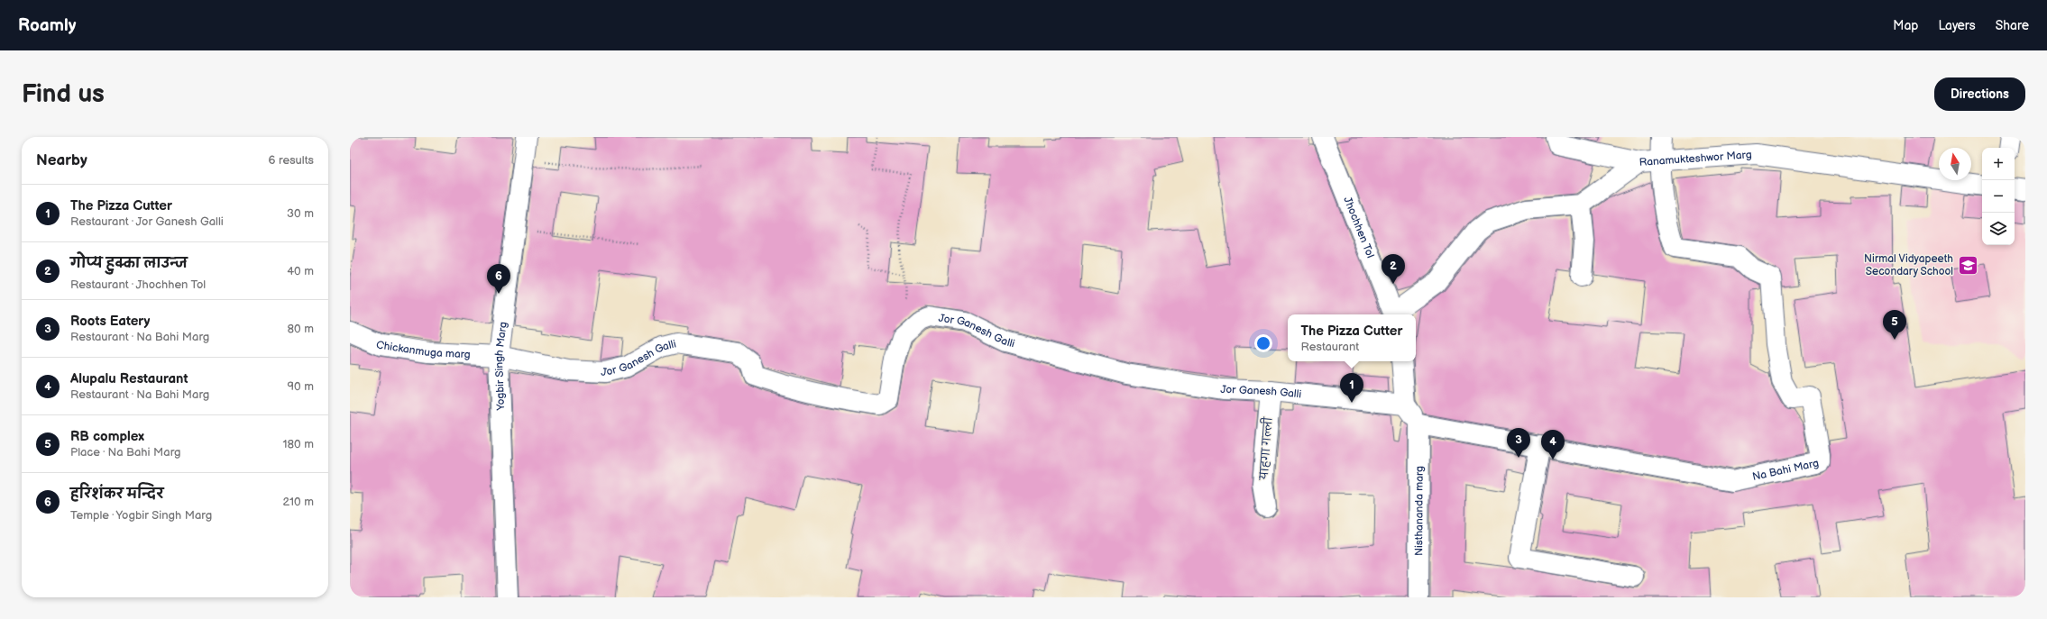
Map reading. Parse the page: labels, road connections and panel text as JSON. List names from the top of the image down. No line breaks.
{"streets":{"street":["Ranamukteshwor Marg","Jhochhen Tol","Jor Ganesh Galli","Chickanmuga marg","Yogbir Singh Marg","याहगा गल्ली","Na Bahi Marg","Nisthananda marg"]},"crossings":[["Ranamukteshwor Marg","Na Bahi Marg"],["Jor Ganesh Galli","Chickanmuga marg"],["Jor Ganesh Galli","Yogbir Singh Marg"],["Jor Ganesh Galli","याहगा गल्ली"],["Chickanmuga marg","Yogbir Singh Marg"],["Na Bahi Marg","Nisthananda marg"]],"places":{"school or university":["Nirmal Vidyapeeth Secondary School"]},"north":"top","page":{"header":"Roamly","nav":["Map","Layers","Share"],"buttons":"Directions","title":"Find us","heading":["Nearby","6 results"],"map_buttons":["+","−"],"list":[{"mark":"1","name":"The Pizza Cutter","note":"Restaurant · Jor Ganesh Galli","value":"30 m"},{"mark":"2","name":"गोप्य हुक्का लाउन्ज","note":"Restaurant · Jhochhen Tol","value":"40 m"},{"mark":"3","name":"Roots Eatery","note":"Restaurant · Na Bahi Marg","value":"80 m"},{"mark":"4","name":"Alupalu Restaurant","note":"Restaurant · Na Bahi Marg","value":"90 m"},{"mark":"5","name":"RB complex","note":"Place · Na Bahi Marg","value":"180 m"},{"mark":"6","name":"हरिशंकर मन्दिर","note":"Temple · Yogbir Singh Marg","value":"210 m"}],"pins":["2","6","5","1","3","4"],"popup":["The Pizza Cutter","Restaurant"]}}
